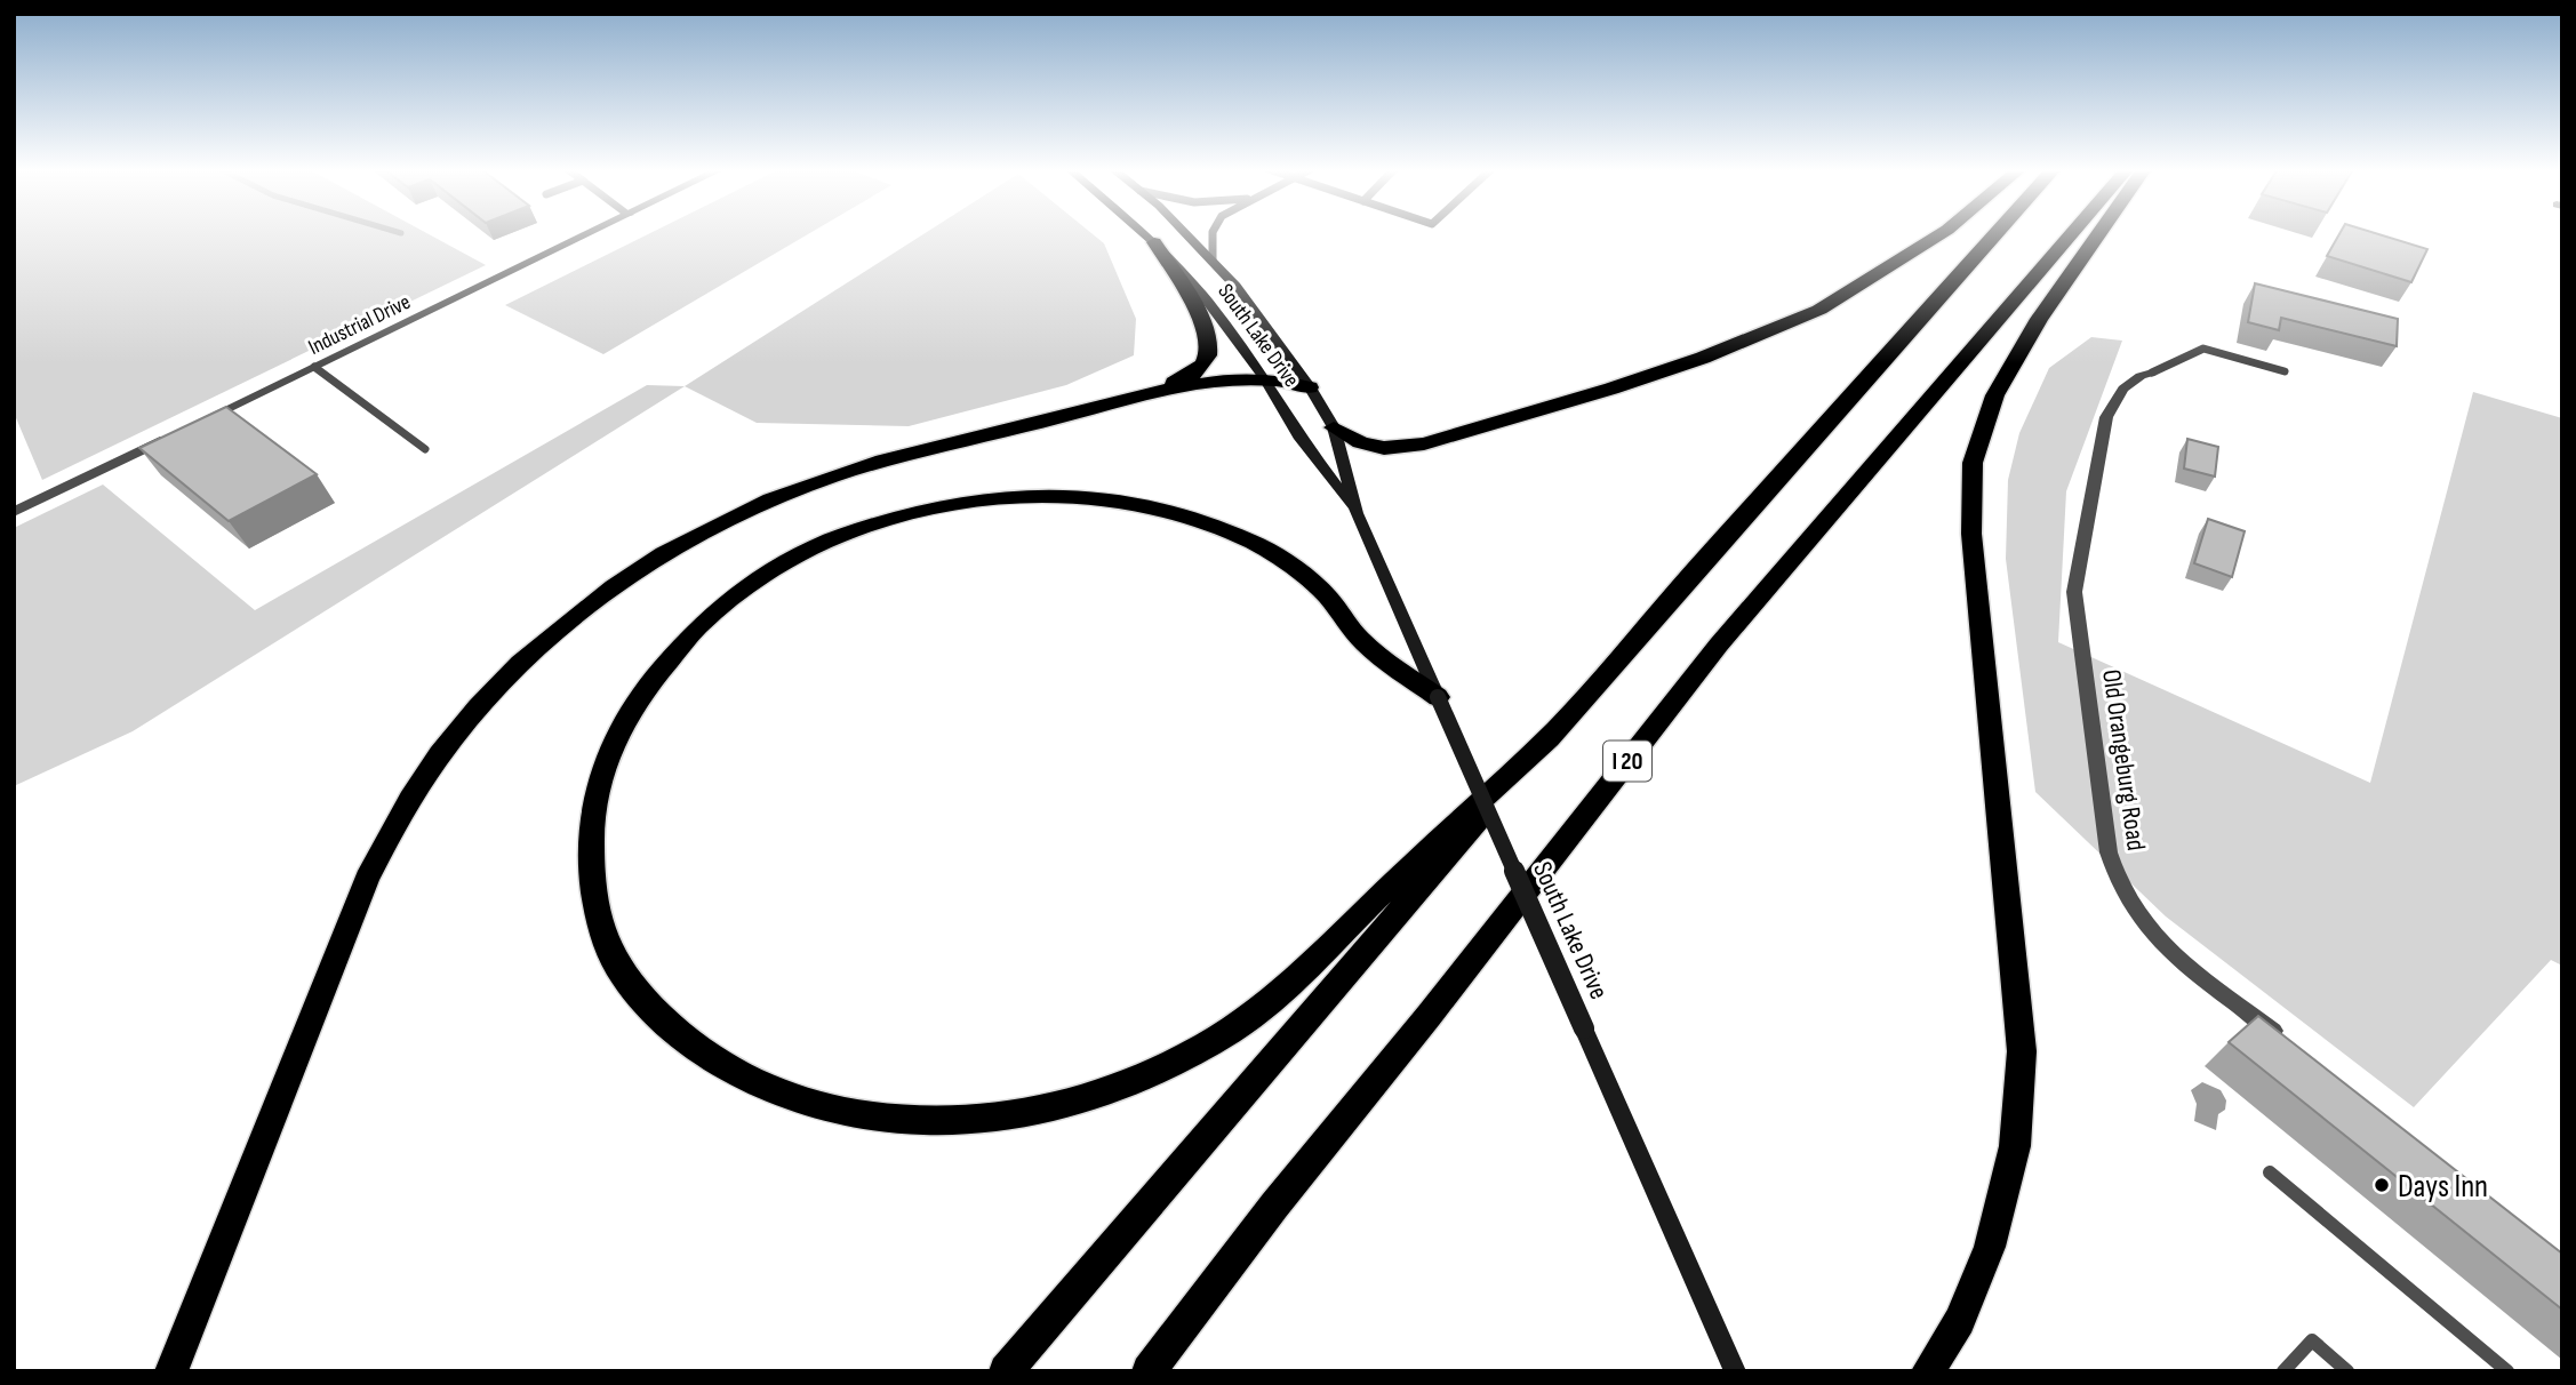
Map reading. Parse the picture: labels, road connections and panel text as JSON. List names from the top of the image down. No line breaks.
{"streets":{"highway":["I 20"],"main road":["South Lake Drive"],"street":["Industrial Drive","Old Orangeburg Road"]},"places":["Days Inn"]}
